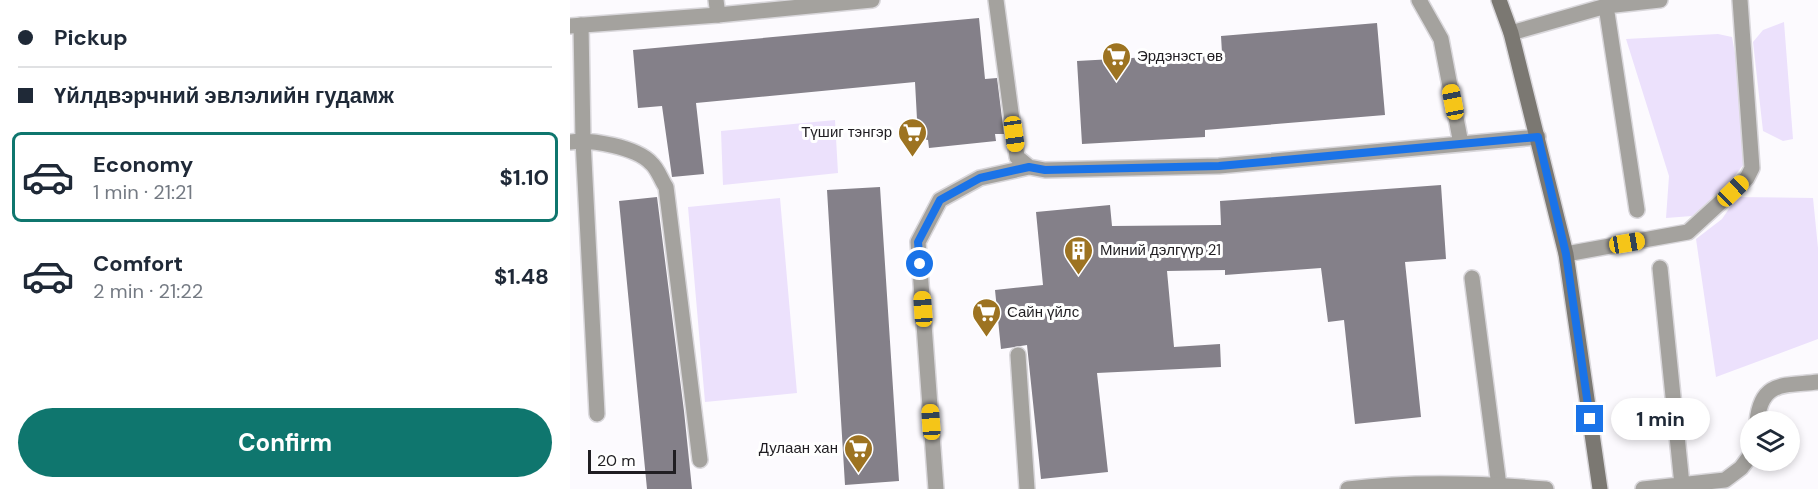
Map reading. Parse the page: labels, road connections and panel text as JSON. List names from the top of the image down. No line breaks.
{"places":{"supermarket":["Эрдэнэст өв","Түшиг тэнгэр","Сайн үйлс","Дулаан хан"],"building":["Миний дэлгүүр 21"]},"scale_bar":"20 m","page":{"banner":["Pickup","Үйлдвэрчний эвлэлийн гудамж"],"list":[{"name":"Economy","note":"1 min · 21:21","value":"$1.10"},{"name":"Comfort","note":"2 min · 21:22","value":"$1.48"}],"buttons":"Confirm","bubble":"1 min","scale":"20 m"}}
